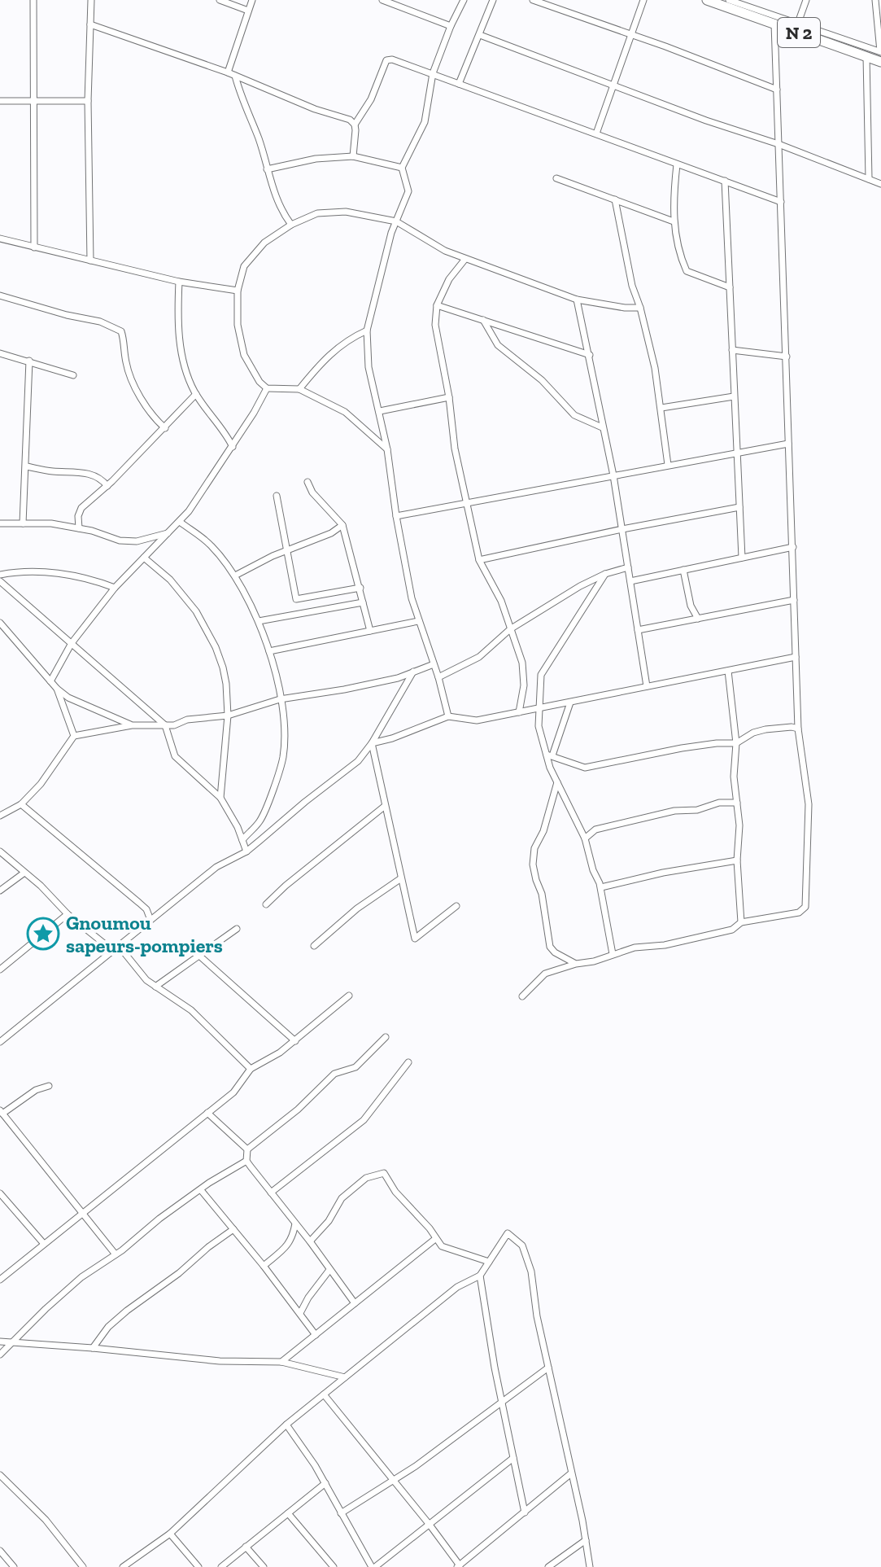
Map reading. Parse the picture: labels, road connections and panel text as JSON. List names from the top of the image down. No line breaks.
{"streets":{"main road":["N 2"]},"places":{"place":["Gnoumou sapeurs-pompiers"]}}
